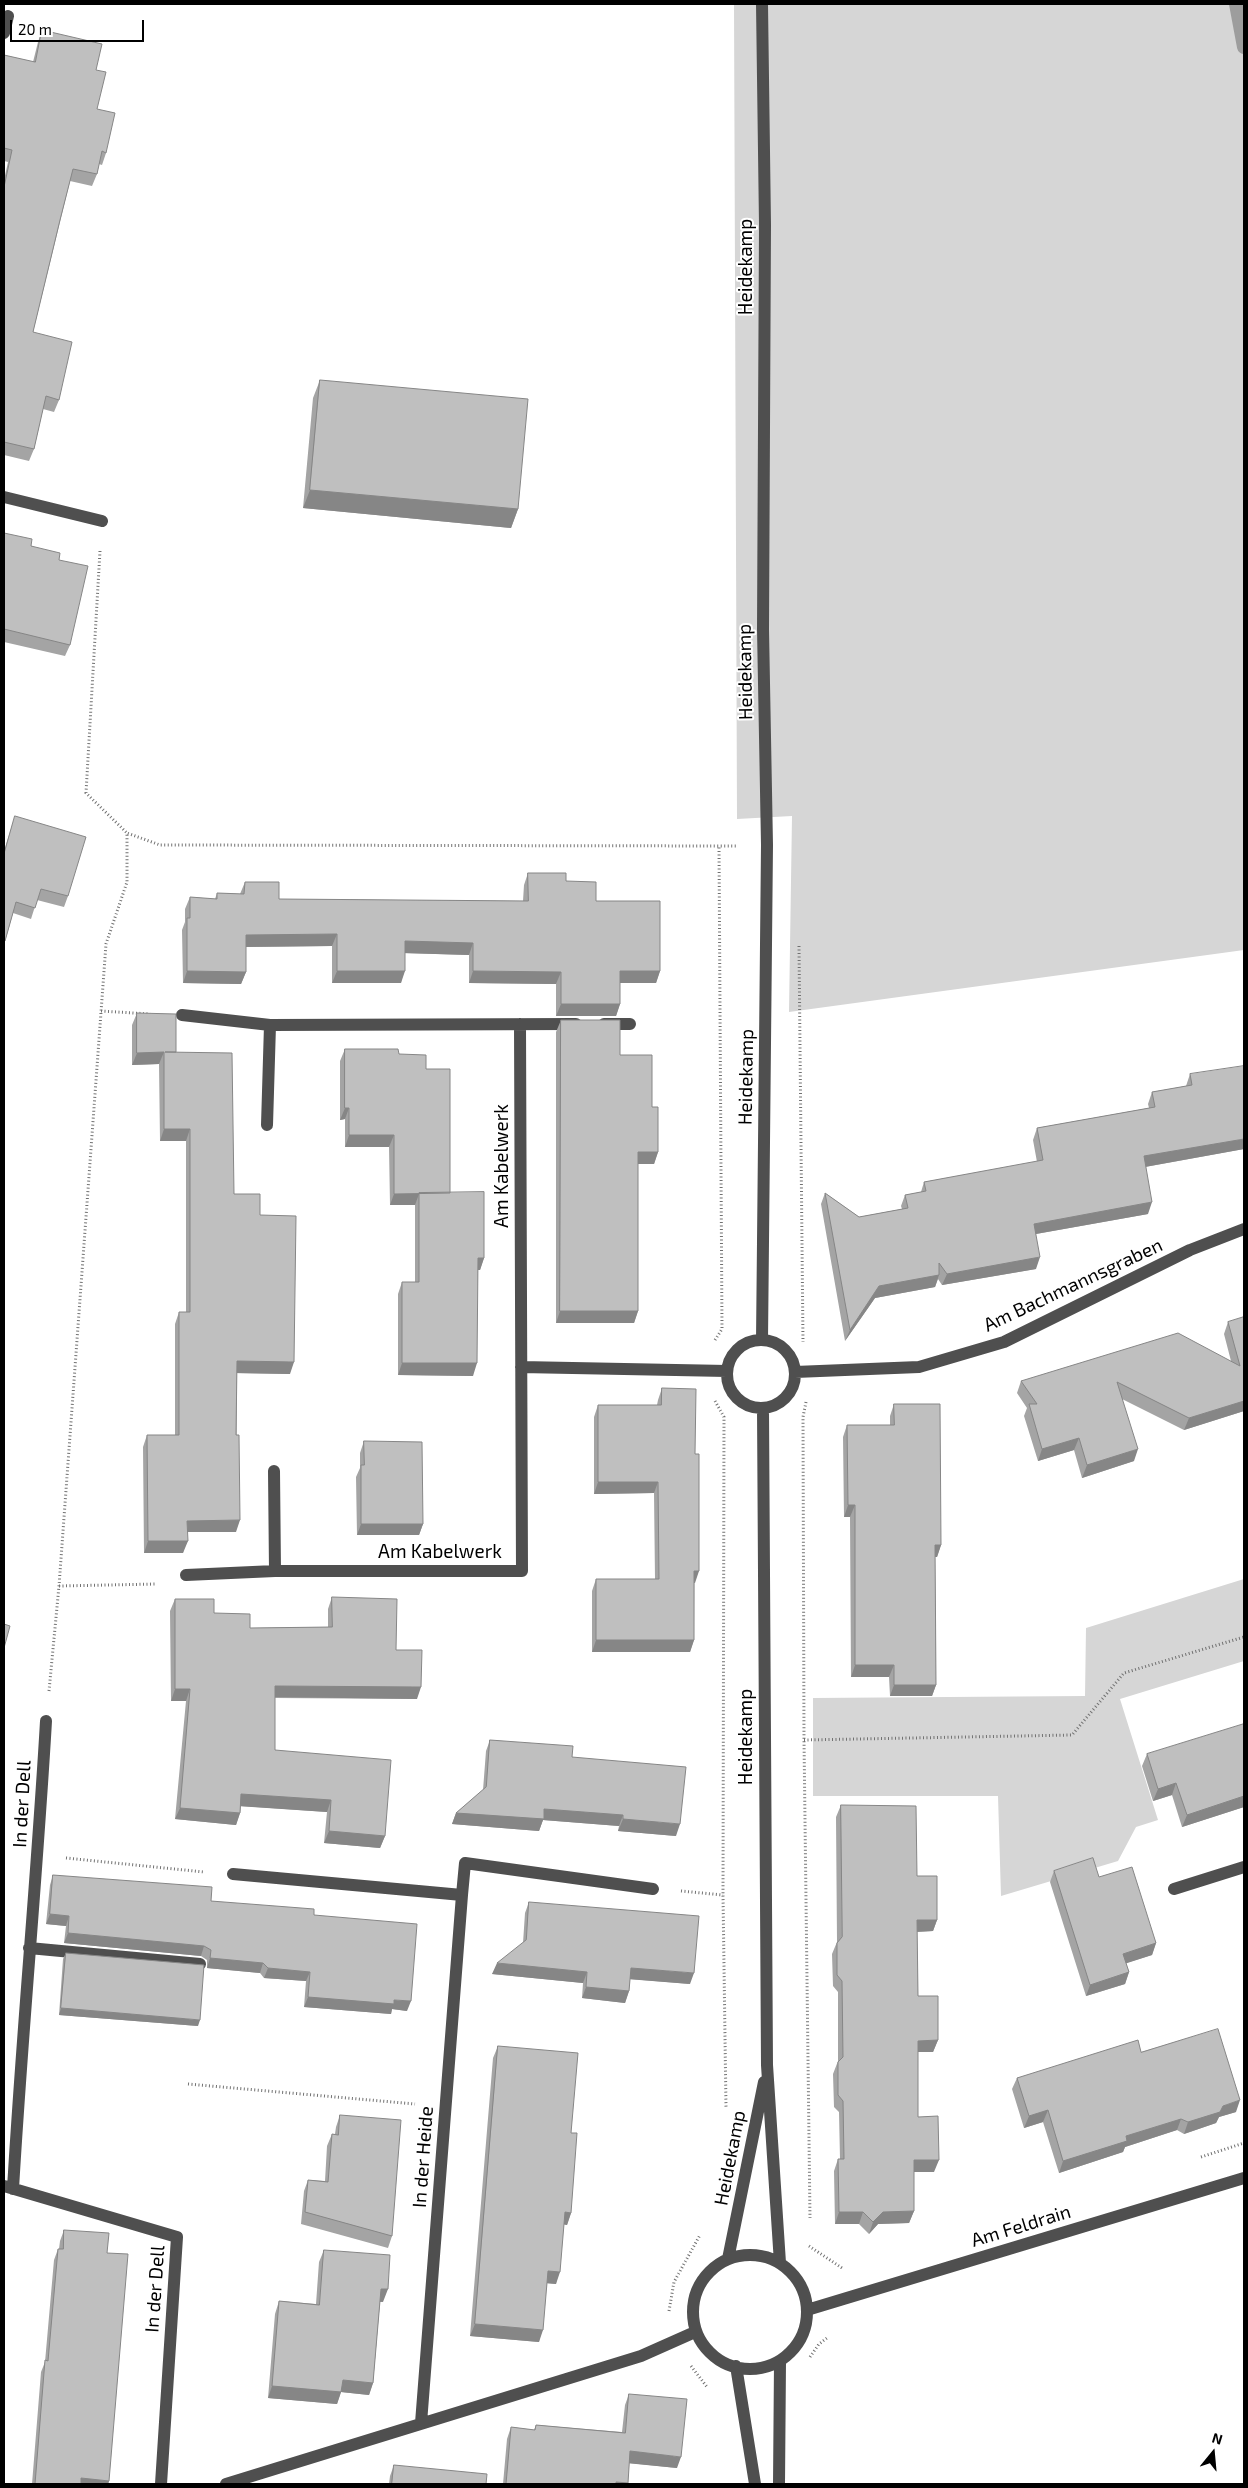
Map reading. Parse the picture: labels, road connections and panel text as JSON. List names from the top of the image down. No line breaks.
{"streets":{"street":["Heidekamp","Am Kabelwerk","Am Bachmannsgraben","In der Dell","In der Heide","Am Feldrain"]},"crossings":[["Heidekamp","Am Bachmannsgraben"],["Heidekamp","Am Feldrain"]],"scale_bar":"20 m","north":"top"}
